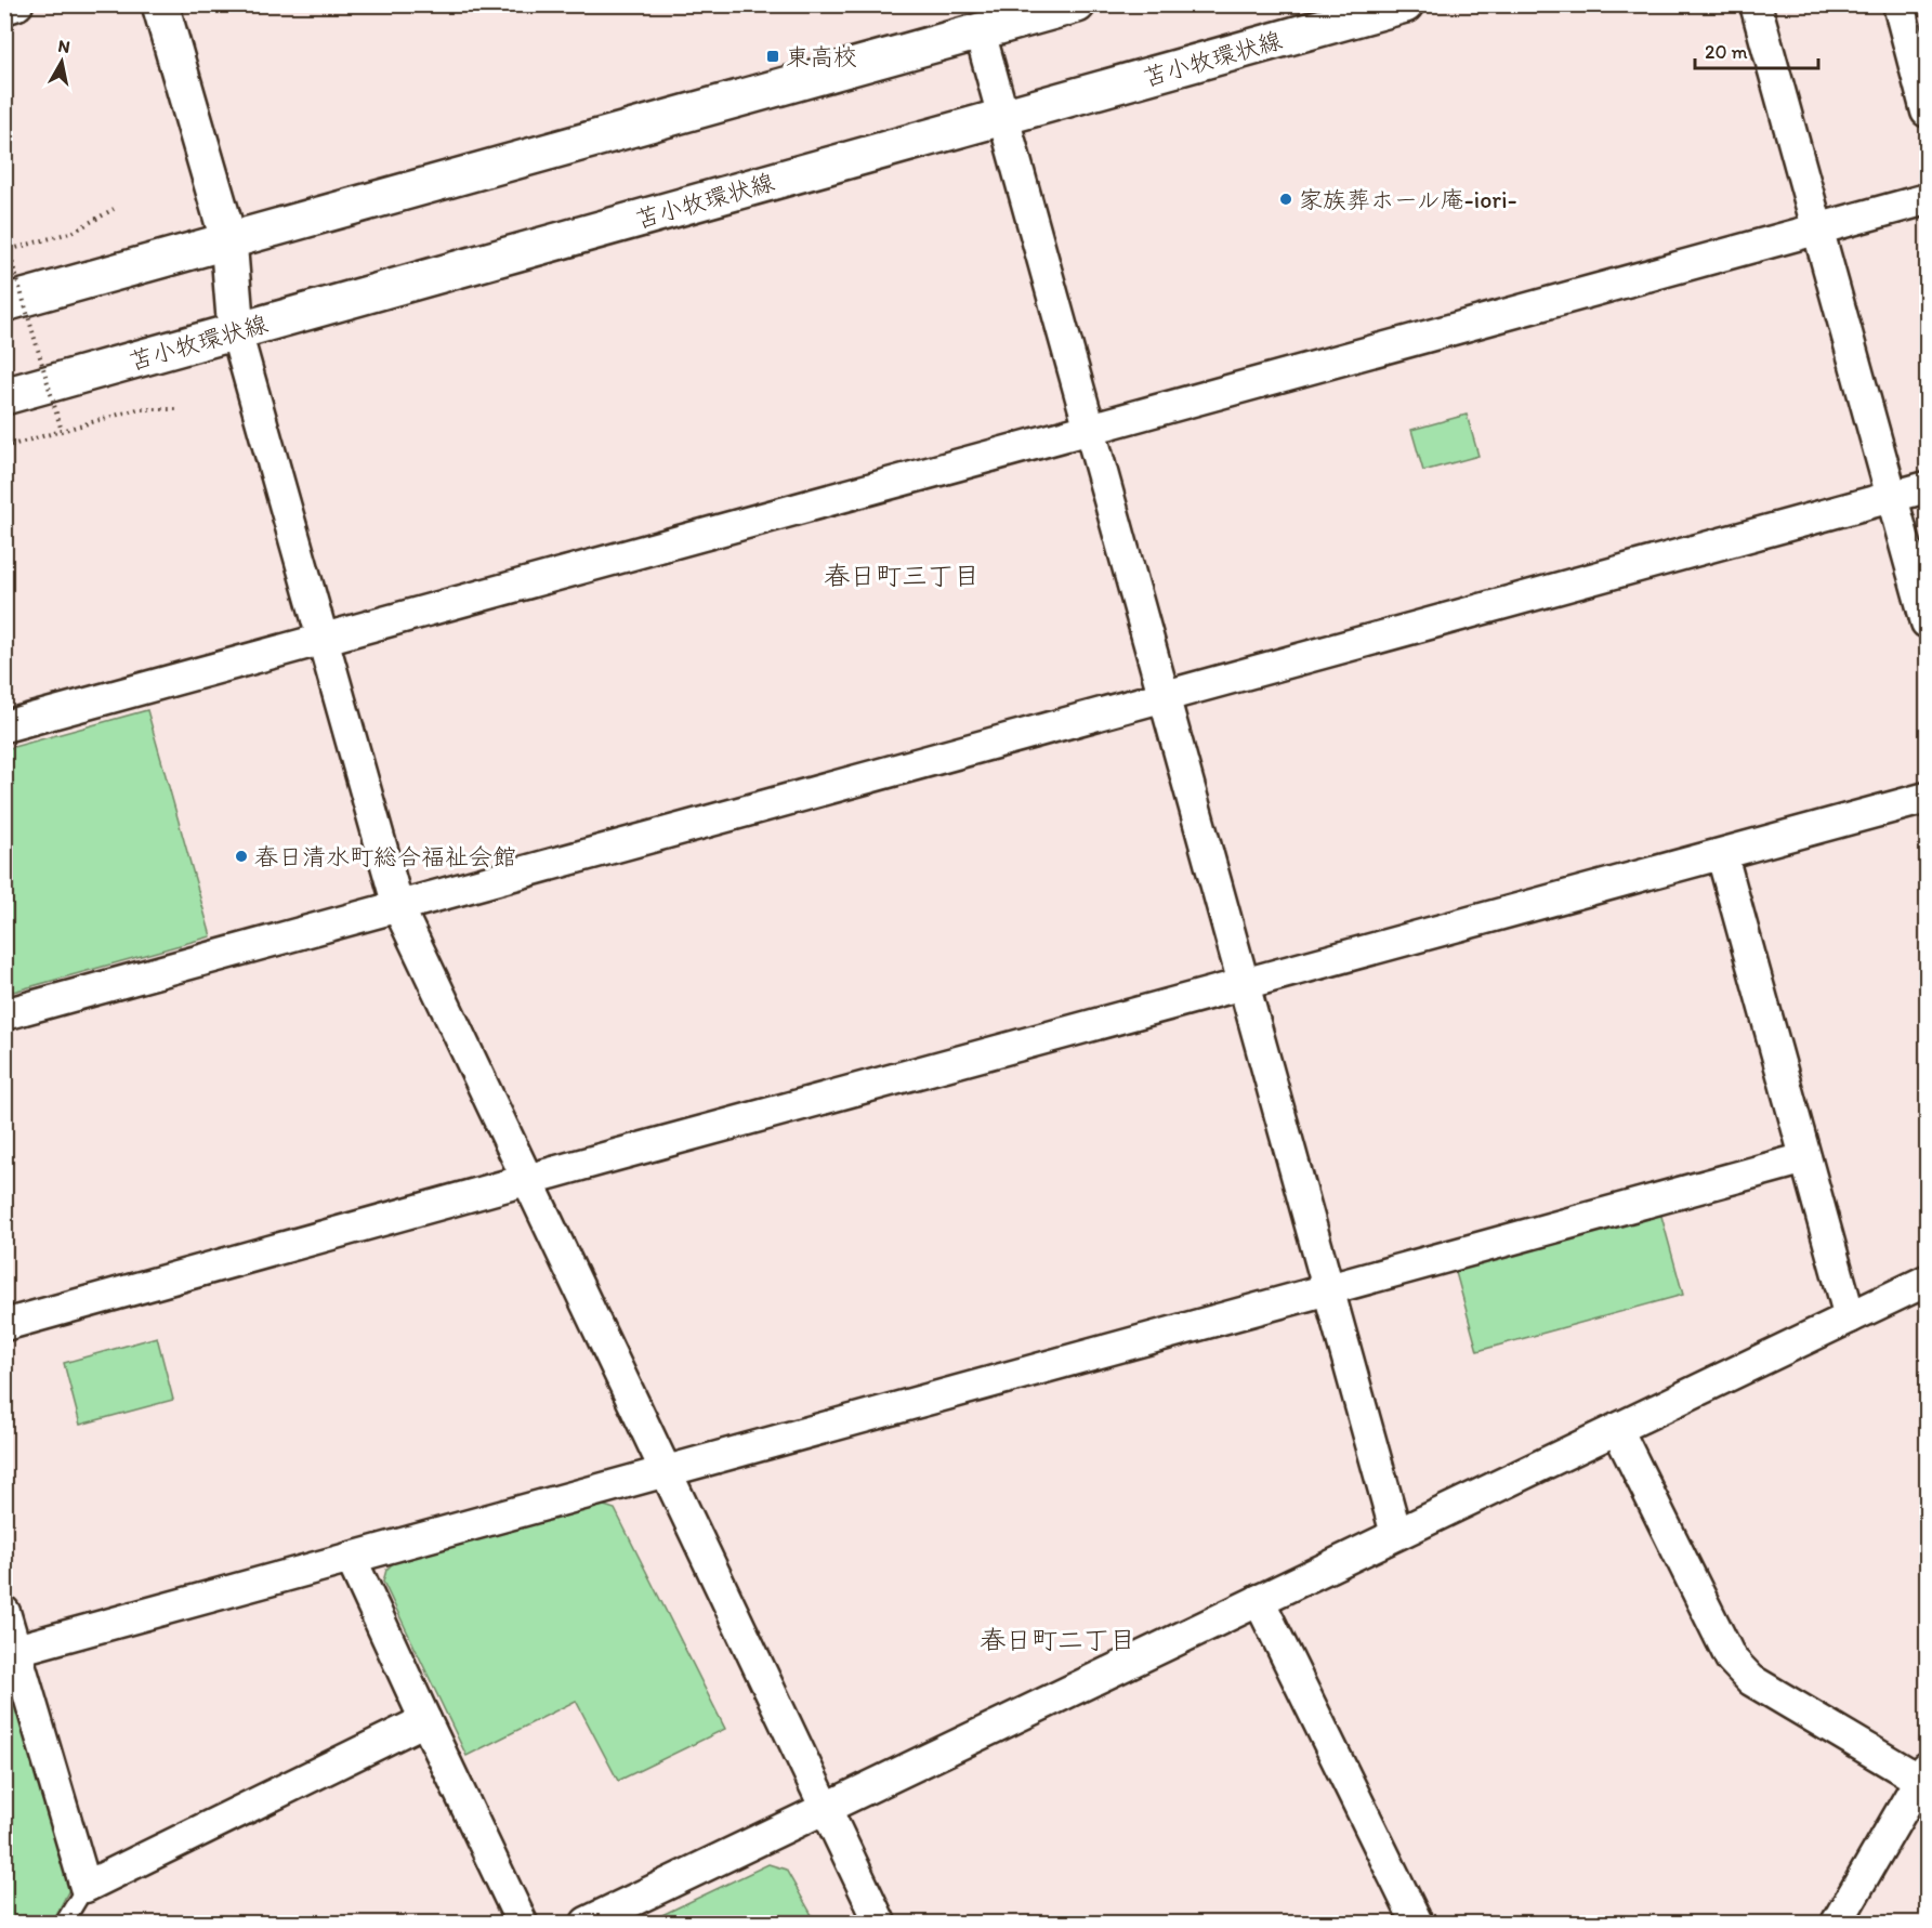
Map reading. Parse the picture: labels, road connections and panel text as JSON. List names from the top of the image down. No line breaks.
{"streets":{"main road":["苫小牧環状線"]},"districts":["春日町三丁目","春日町二丁目"],"places":{"transit":["東高校"],"other":["家族葬ホール庵-iori-","春日清水町総合福祉会館"]},"scale_bar":"20 m","north":"top"}
